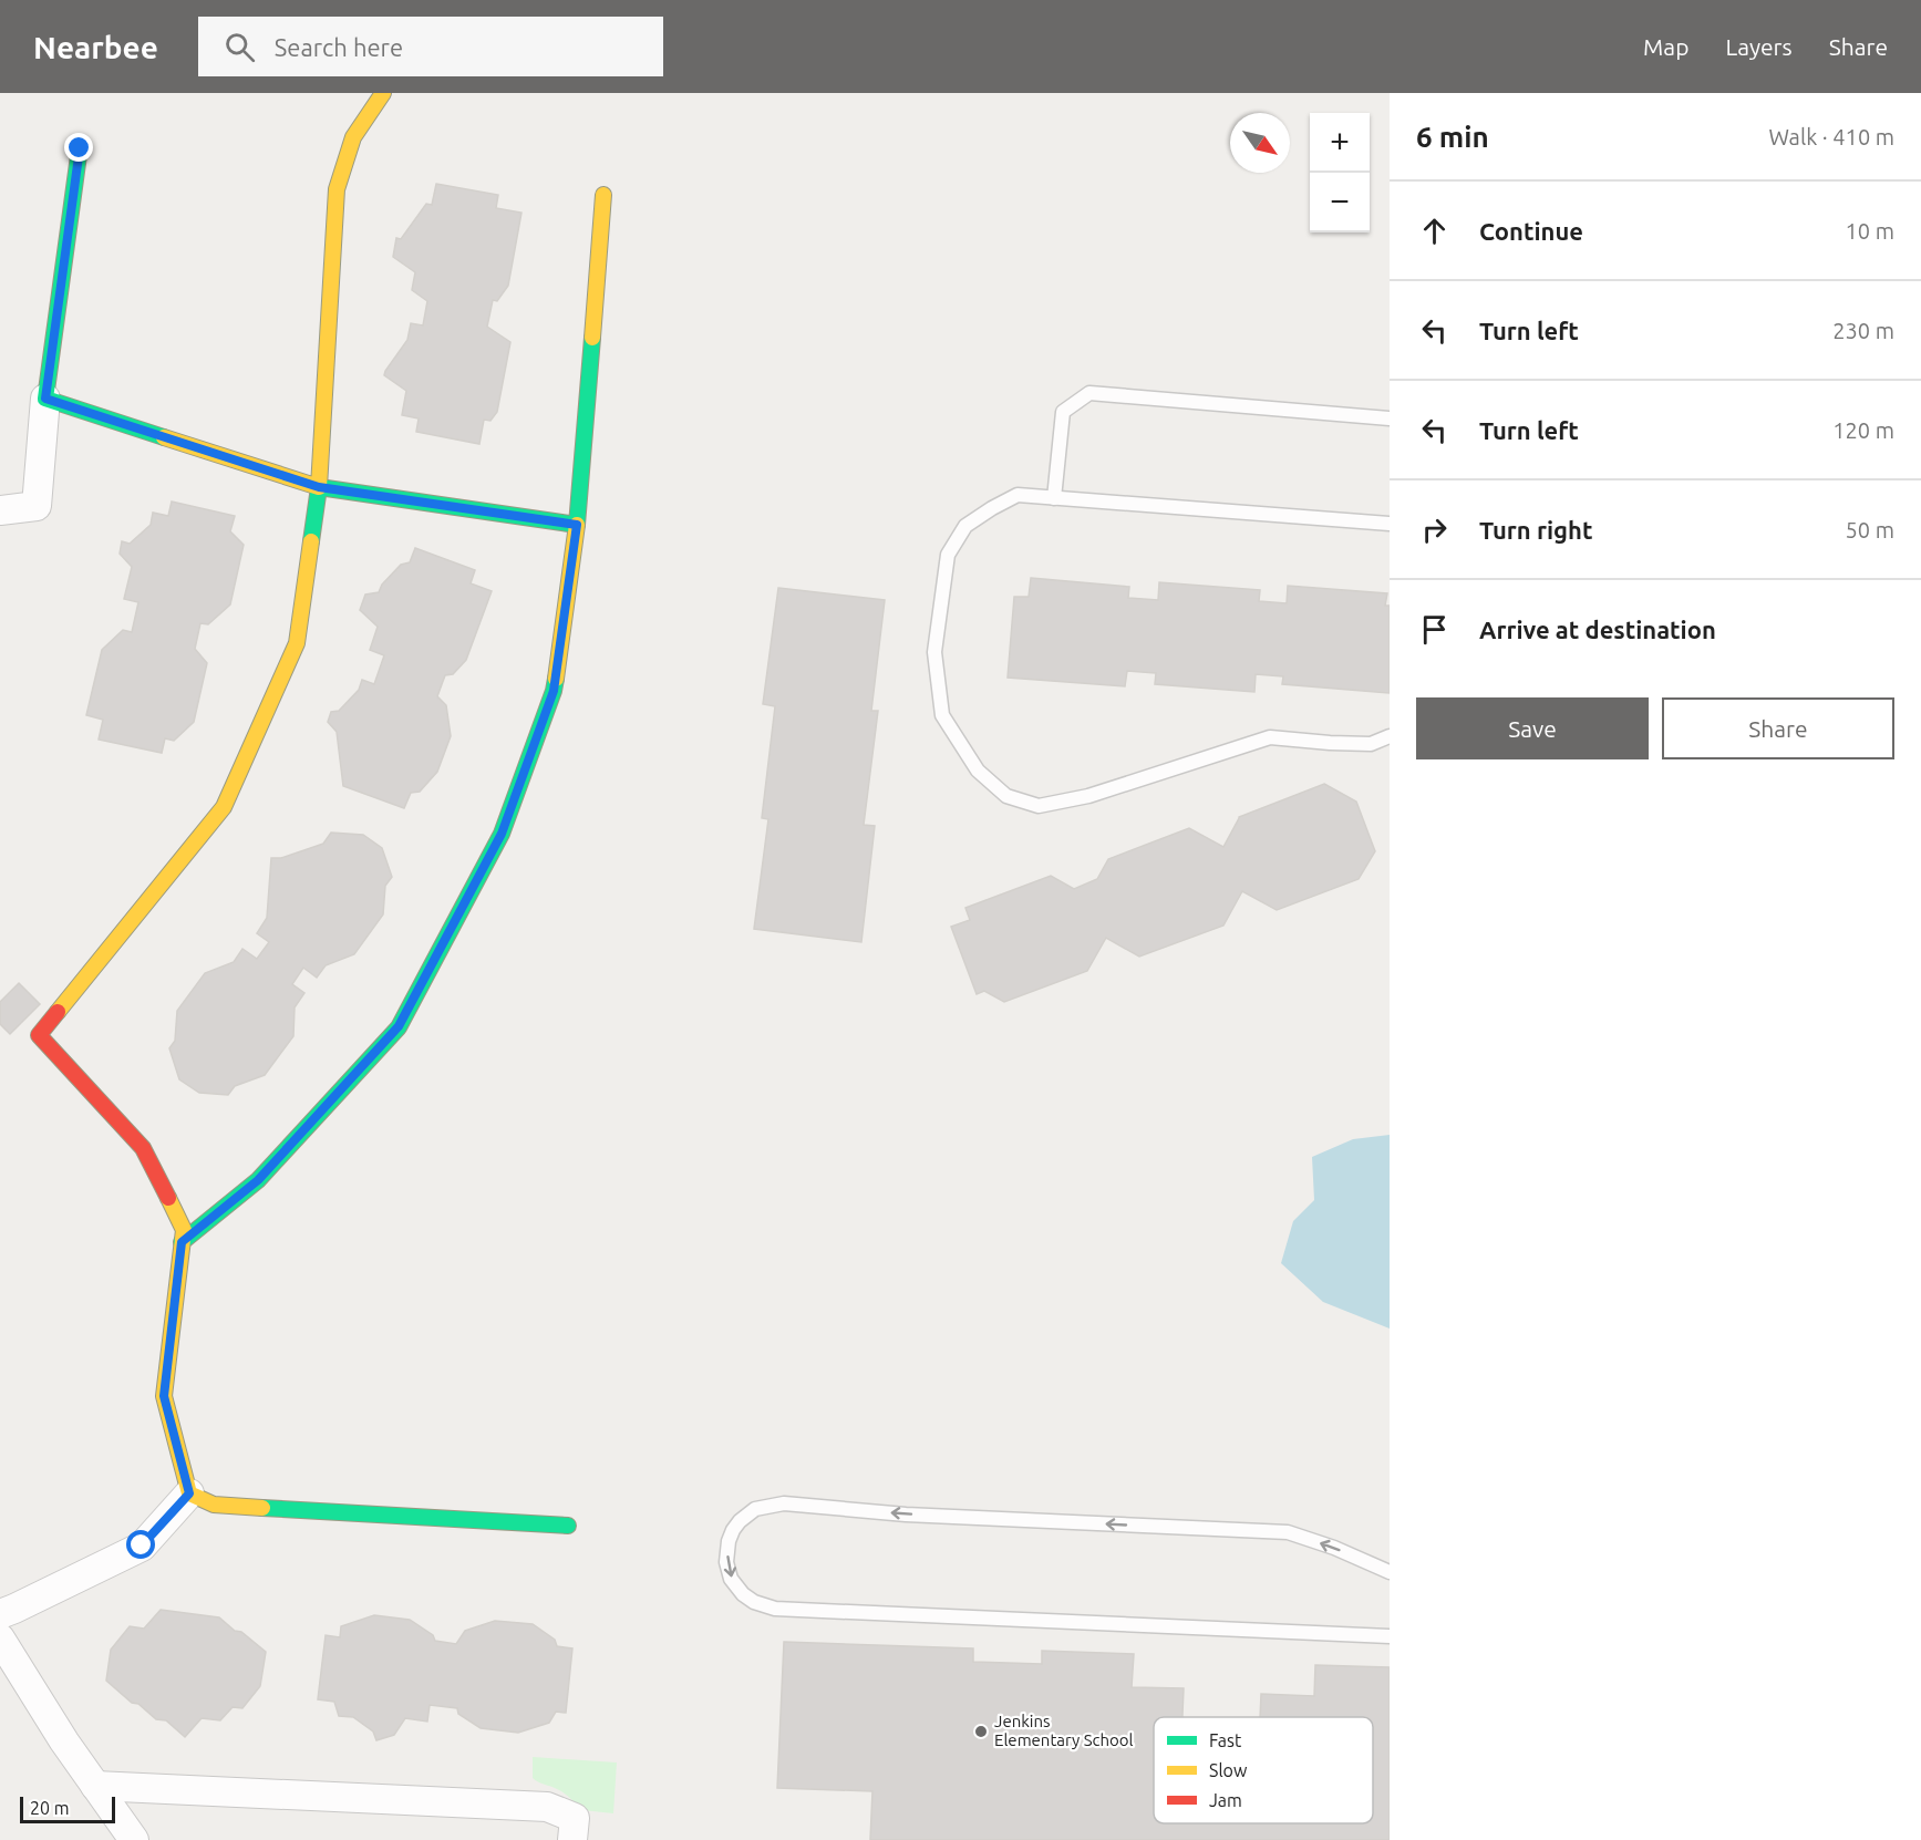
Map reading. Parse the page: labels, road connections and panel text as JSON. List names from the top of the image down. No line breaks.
{"places":["Jenkins Elementary School"],"legend":["Fast","Slow","Jam"],"scale_bar":"20 m","north":"bottom right","page":{"header":"Nearbee","search":"Search here","nav":["Map","Layers","Share"],"heading":["6 min","Walk · 410 m"],"map_buttons":["+","−"],"list":[["Continue","10 m"],["Turn left","230 m"],["Turn left","120 m"],["Turn right","50 m"],"Arrive at destination"],"buttons":["Save","Share"],"scale":"20 m"}}
